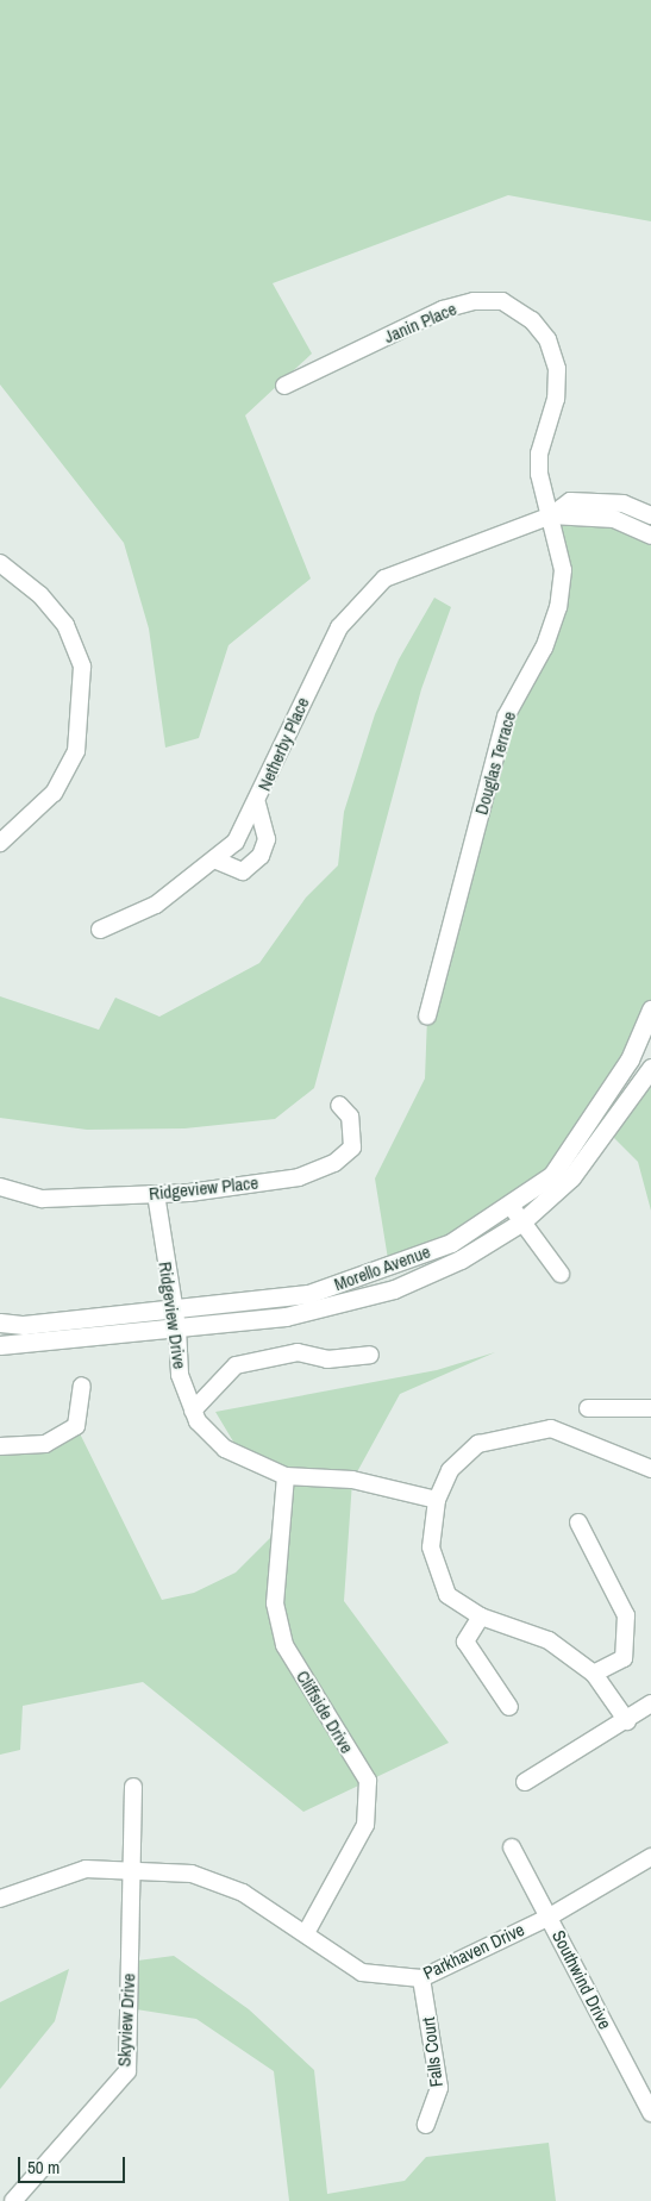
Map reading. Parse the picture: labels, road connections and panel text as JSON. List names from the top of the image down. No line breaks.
{"streets":{"street":["Janin Place","Netherby Place","Douglas Terrace","Ridgeview Place","Morello Avenue","Ridgeview Drive","Cliffside Drive","Parkhaven Drive","Southwind Drive","Skyview Drive","Falls Court"]},"crossings":[["Janin Place","Netherby Place"],["Janin Place","Douglas Terrace"],["Netherby Place","Douglas Terrace"],["Ridgeview Place","Ridgeview Drive"],["Morello Avenue","Ridgeview Drive"],["Ridgeview Drive","Cliffside Drive"],["Cliffside Drive","Parkhaven Drive"],["Parkhaven Drive","Southwind Drive"],["Parkhaven Drive","Skyview Drive"],["Parkhaven Drive","Falls Court"]],"scale_bar":"50 m"}
